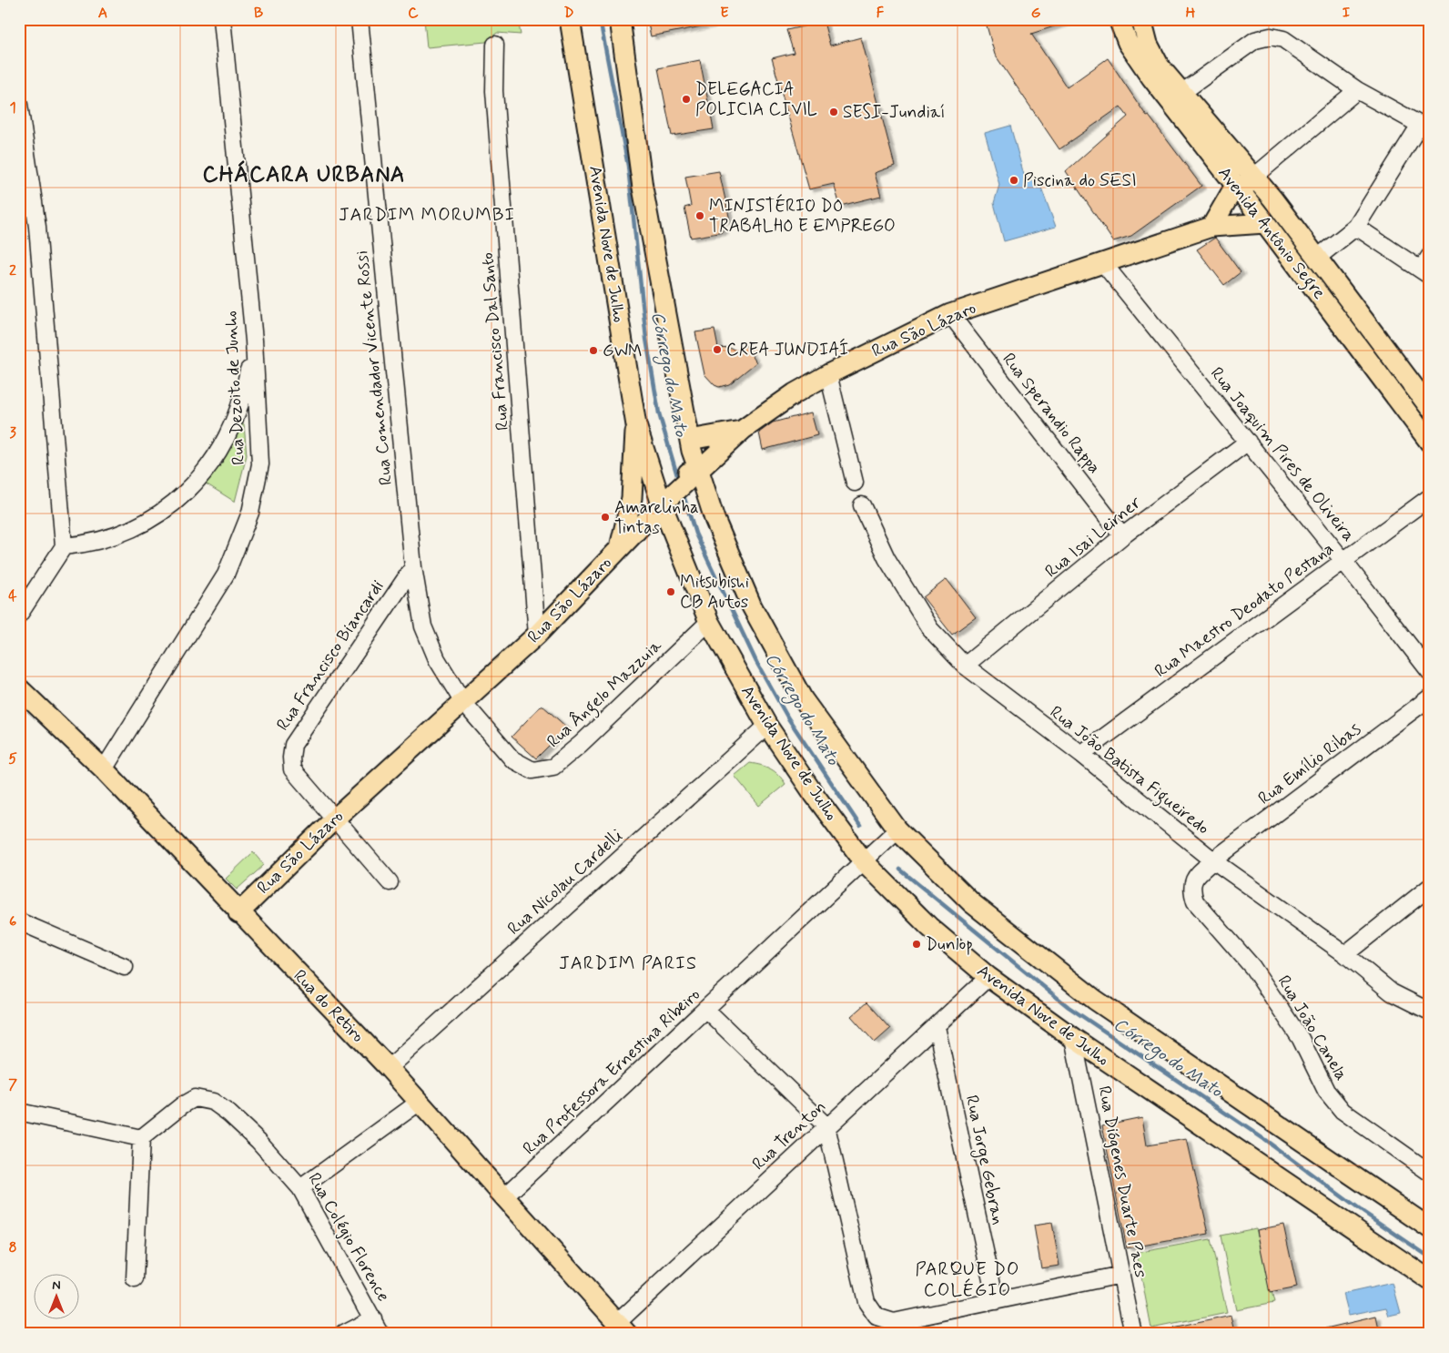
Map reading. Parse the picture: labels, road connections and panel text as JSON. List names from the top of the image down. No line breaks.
{"streets":{"main road":["Avenida Antônio Segre","Avenida Nove de Julho","Rua São Lázaro","Rua do Retiro"],"street":["Rua Francisco Dal Santo","Rua Comendador Vicente Rossi","Rua Dezoito de Junho","Rua Sperandio Rappa","Rua Joaquim Pires de Oliveira","Rua Isai Leirner","Rua Maestro Deodato Pestana","Rua Francisco Biancardi","Rua Ângelo Mazzuia","Rua Emílio Ribas","Rua João Batista Figueiredo","Rua Nicolau Cardelli","Rua João Canela","Rua Professora Ernestina Ribeiro","Rua Trenton","Rua Jorge Gebran","Rua Diógenes Duarte Paes","Rua Colégio Florence"]},"crossings":[["Avenida Antônio Segre","Rua São Lázaro"],["Avenida Nove de Julho","Rua São Lázaro"],["Avenida Nove de Julho","Rua Ângelo Mazzuia"],["Avenida Nove de Julho","Rua Nicolau Cardelli"],["Avenida Nove de Julho","Rua Professora Ernestina Ribeiro"],["Avenida Nove de Julho","Rua Trenton"],["Avenida Nove de Julho","Rua Diógenes Duarte Paes"],["Rua São Lázaro","Rua Francisco Dal Santo"],["Rua São Lázaro","Rua Comendador Vicente Rossi"],["Rua São Lázaro","Rua Sperandio Rappa"],["Rua São Lázaro","Rua Joaquim Pires de Oliveira"],["Rua São Lázaro","Rua Francisco Biancardi"],["Rua São Lázaro","Rua Ângelo Mazzuia"],["Rua São Lázaro","Rua do Retiro"],["Rua Comendador Vicente Rossi","Rua Francisco Biancardi"],["Rua Comendador Vicente Rossi","Rua Ângelo Mazzuia"],["Rua Dezoito de Junho","Rua do Retiro"],["Rua Sperandio Rappa","Rua Isai Leirner"],["Rua Joaquim Pires de Oliveira","Rua Isai Leirner"],["Rua Joaquim Pires de Oliveira","Rua Maestro Deodato Pestana"],["Rua Isai Leirner","Rua João Batista Figueiredo"],["Rua Maestro Deodato Pestana","Rua João Batista Figueiredo"],["Rua Emílio Ribas","Rua João Batista Figueiredo"],["Rua Emílio Ribas","Rua João Canela"],["Rua João Batista Figueiredo","Rua João Canela"],["Rua Nicolau Cardelli","Rua do Retiro"],["Rua do Retiro","Rua Professora Ernestina Ribeiro"],["Rua do Retiro","Rua Trenton"],["Rua Trenton","Rua Jorge Gebran"]],"districts":["CHÁCARA URBANA","JARDIM MORUMBI","JARDIM PARIS","PARQUE DO COLÉGIO"],"water":["Córrego do Mato"],"places":["DELEGACIA POLICIA CIVIL","SESI-Jundiaí","Piscina do SESI","MINISTÉRIO DO TRABALHO E EMPREGO","CREA JUNDIAÍ","GWM","Amarelinha Tintas","Mitsubishi CB Autos","Dunlop"],"north":"top","grid":{"columns":["A","B","C","D","E","F","G","H","I"],"rows":["1","2","3","4","5","6","7","8"]}}
